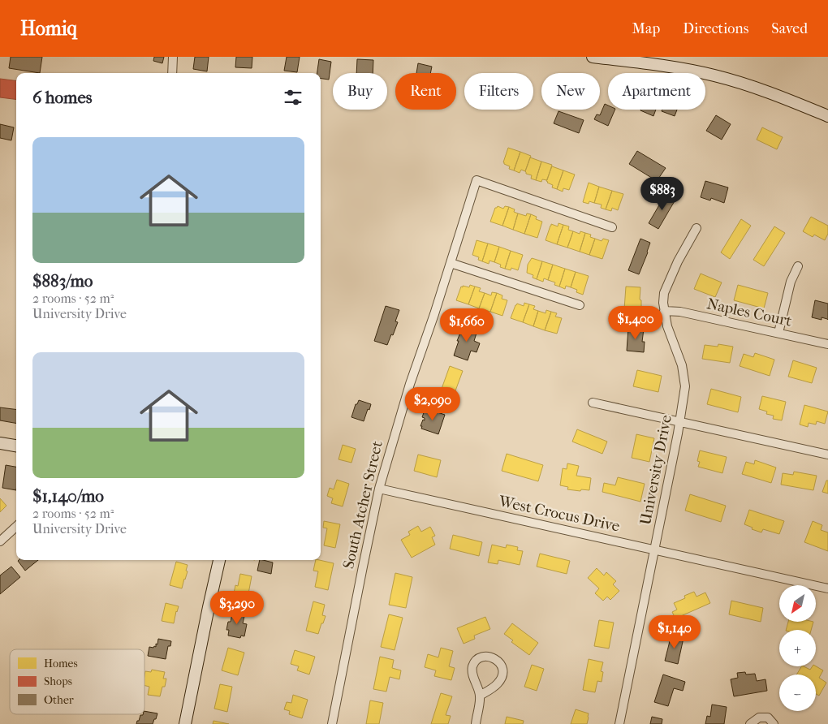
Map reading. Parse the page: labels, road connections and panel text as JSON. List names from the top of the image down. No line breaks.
{"streets":{"street":["Naples Court","University Drive","South Atcher Street","West Crocus Drive"]},"crossings":[["Naples Court","University Drive"],["University Drive","West Crocus Drive"],["South Atcher Street","West Crocus Drive"]],"legend":["Homes","Shops","Other"],"north":"bottom left","page":{"header":"Homiq","nav":["Map","Directions","Saved"],"chip":["Buy","Rent","Filters","New","Apartment"],"heading":"6 homes","list":[{"name":"$883/mo","note":"2 rooms · 52 m² · University Drive"},{"name":"$1,140/mo","note":"2 rooms · 52 m² · University Drive"}],"price":["$883","$1,400","$1,660","$2,090","$3,290","$1,140"],"map_buttons":["+","−"]}}
